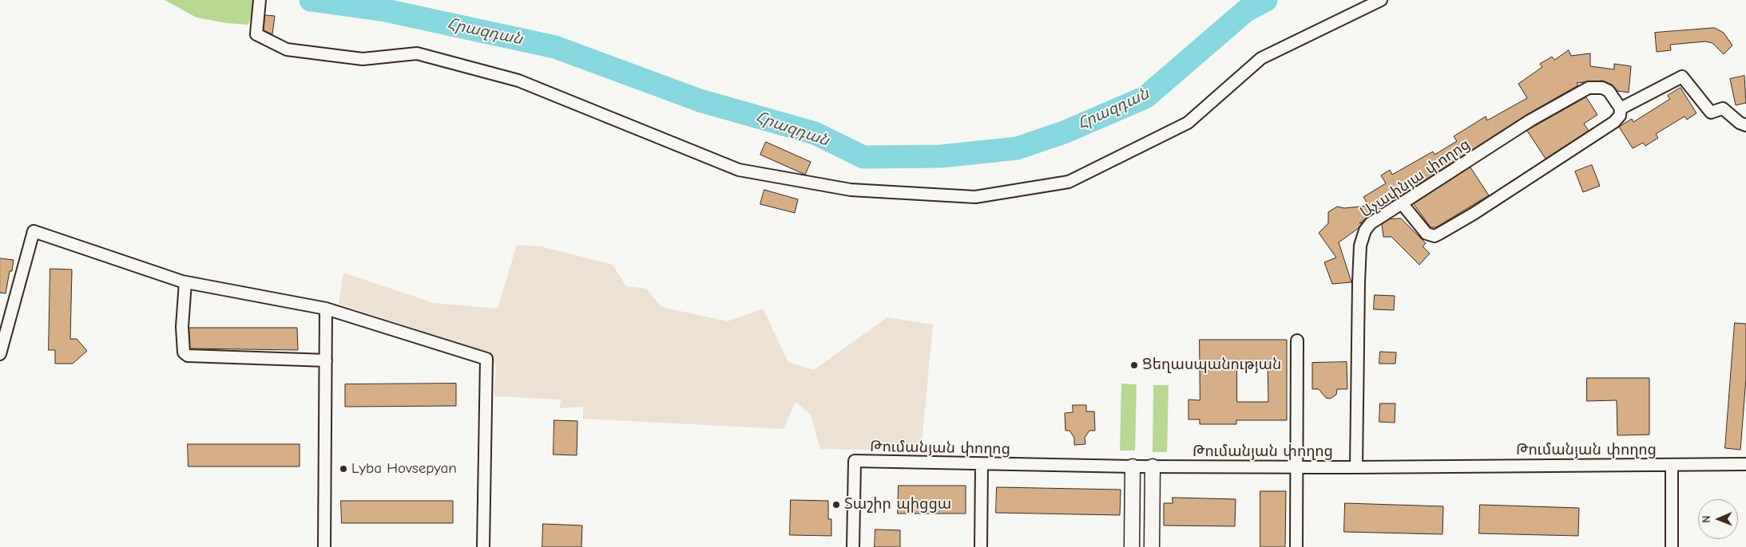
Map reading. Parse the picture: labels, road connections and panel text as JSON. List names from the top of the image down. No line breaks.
{"streets":{"street":["Աչափնյա փողոց","Թումանյան փողոց"]},"crossings":[["Աչափնյա փողոց","Թումանյան փողոց"]],"water":["Հրազդան"],"places":["Ցեղասպանության","Lyba Hovsepyan","Տաշիր պիցցա"],"north":"left"}
